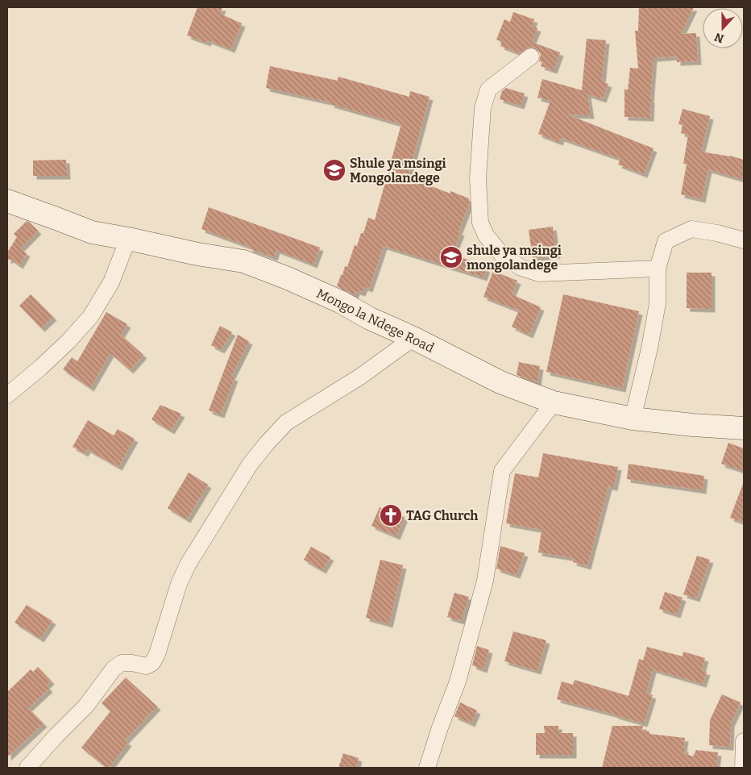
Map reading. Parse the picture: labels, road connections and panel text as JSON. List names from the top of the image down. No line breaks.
{"streets":{"street":["Mongo la Ndege Road"]},"places":{"school or university":["Shule ya msingi Mongolandege","shule ya msingi mongolandege"],"church":["TAG Church"]},"north":"bottom"}
